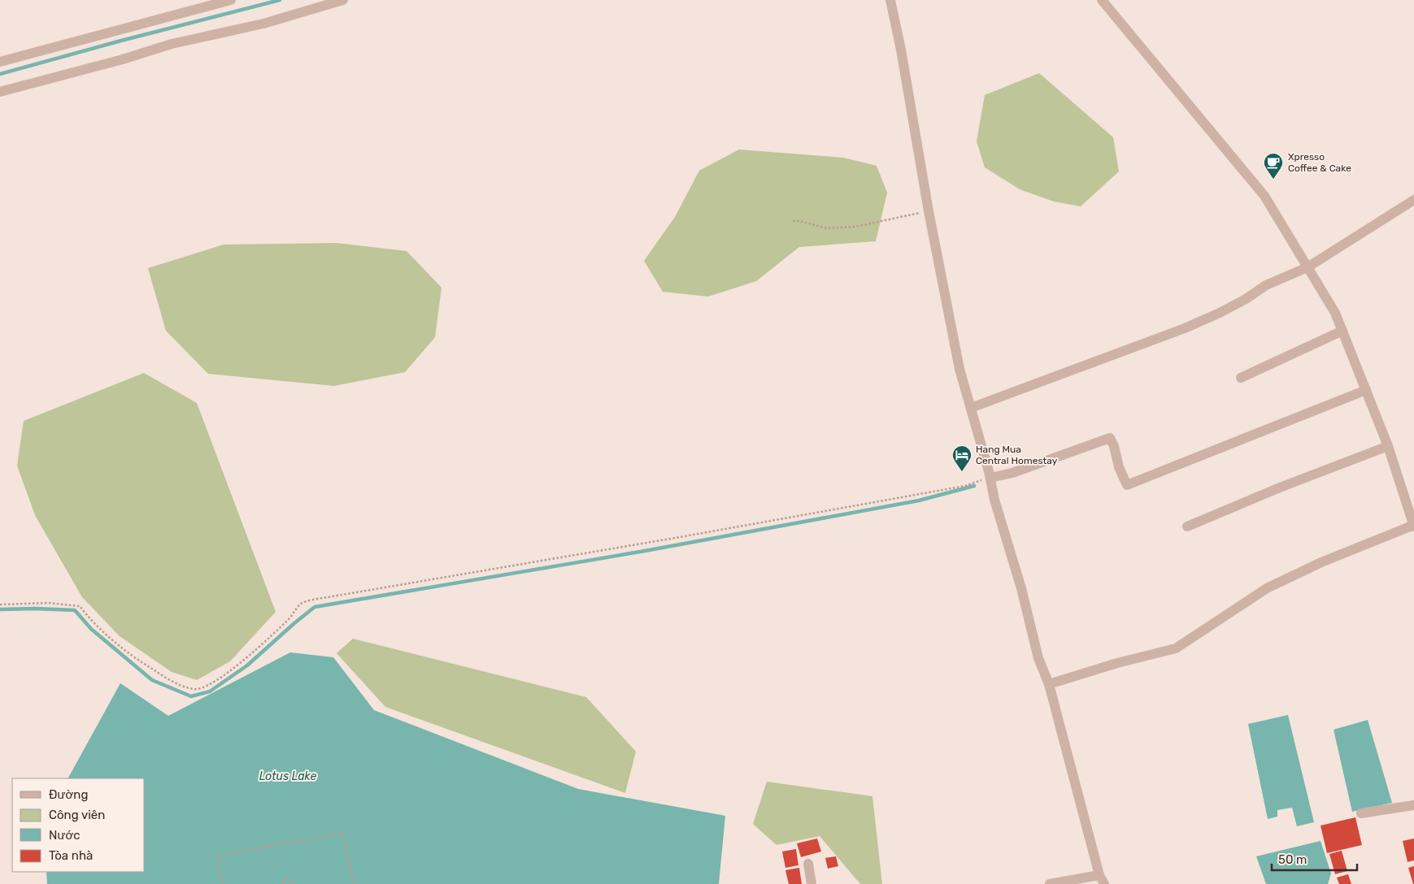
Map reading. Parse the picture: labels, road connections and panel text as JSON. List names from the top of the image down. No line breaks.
{"water":["Lotus Lake"],"places":{"cafe":["Xpresso Coffee & Cake"],"hotel":["Hang Mua Central Homestay"]},"legend":["Đường","Công viên","Nước","Tòa nhà"],"scale_bar":"50 m"}
